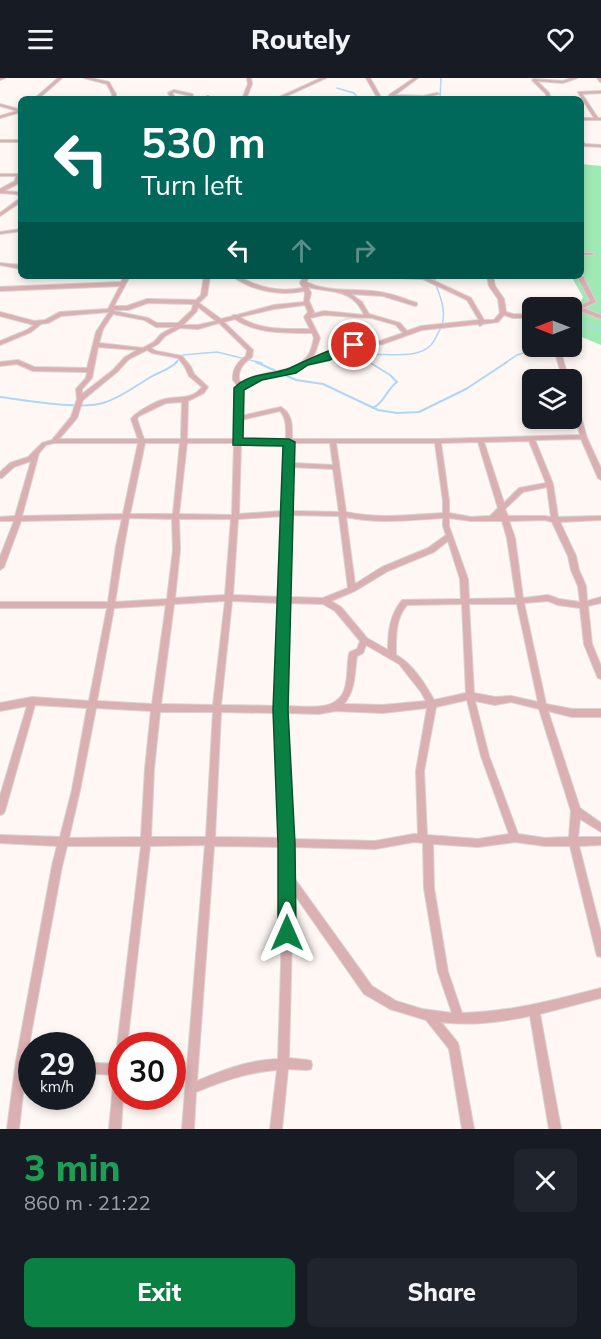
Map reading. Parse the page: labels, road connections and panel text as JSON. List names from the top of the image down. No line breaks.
{"north":"left","page":{"header":"Routely","turn":["530 m","Turn left"],"speed":"29 km/h","limit":"30","heading":["3 min","860 m · 21:22"],"buttons":["Exit","Share"]}}
